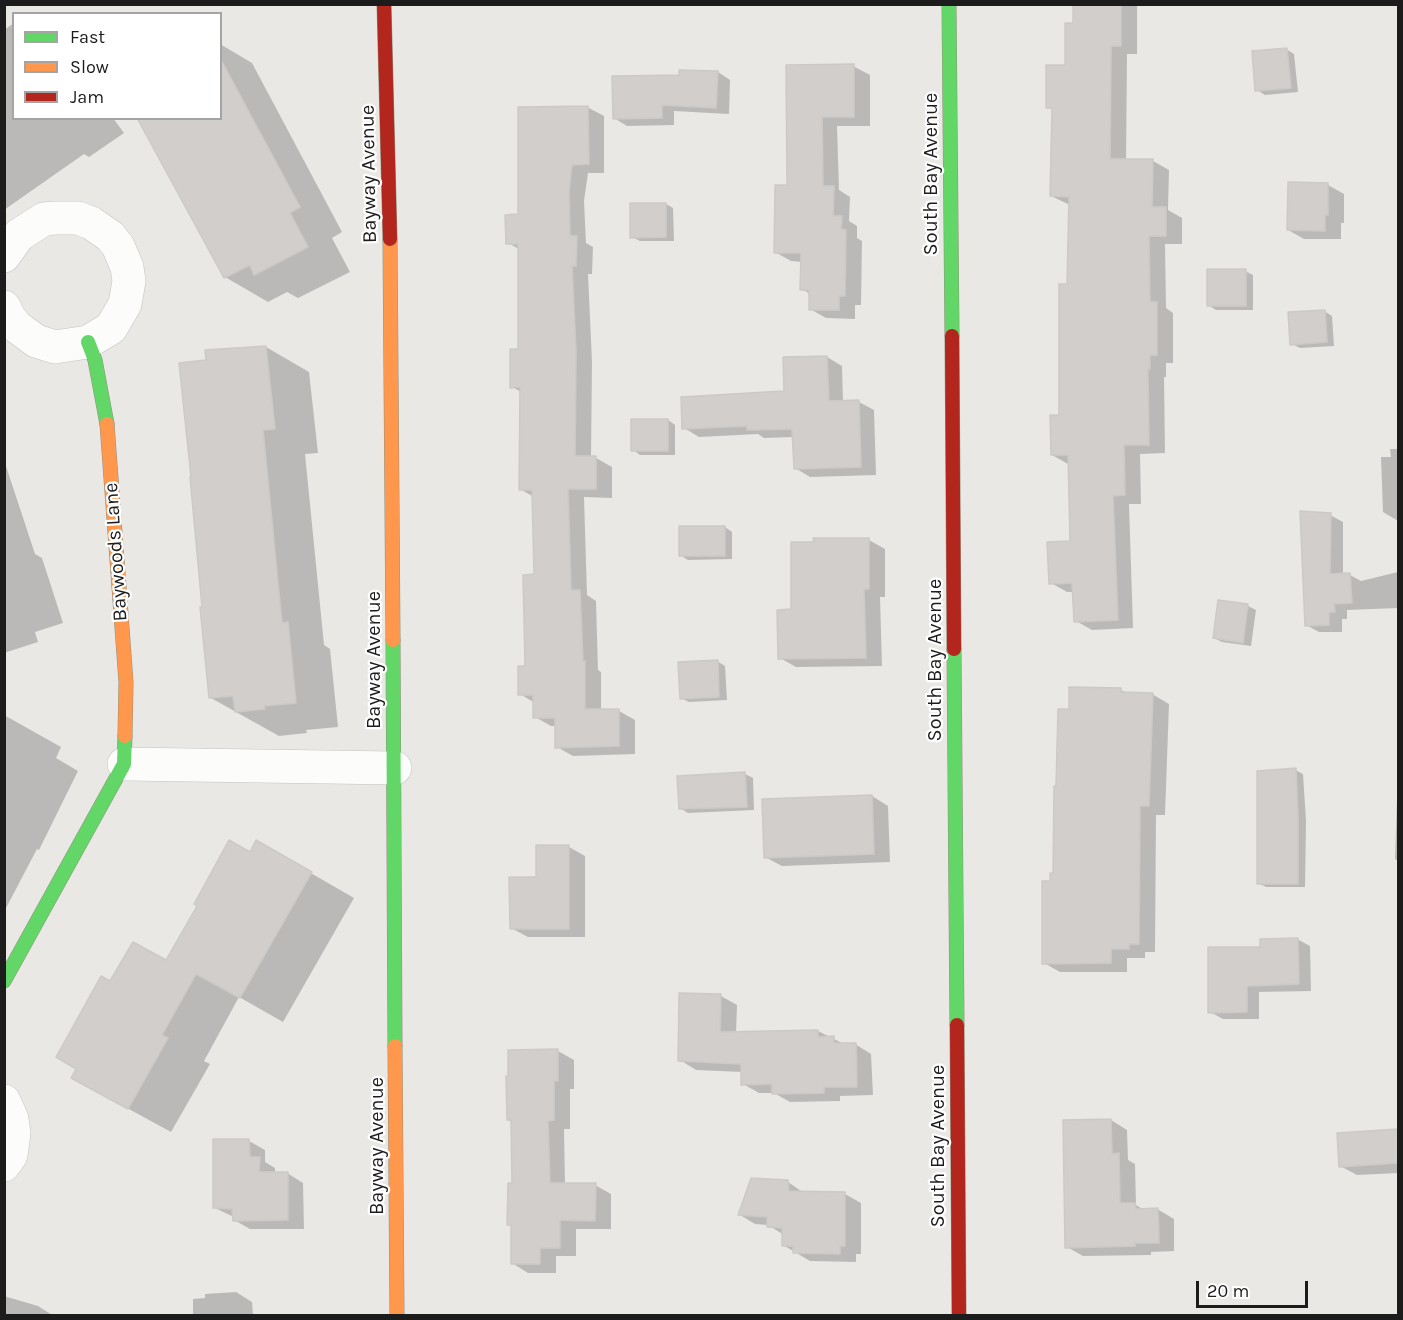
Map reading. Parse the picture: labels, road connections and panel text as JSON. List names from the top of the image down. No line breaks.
{"streets":{"street":["Bayway Avenue","South Bay Avenue","Baywoods Lane"]},"legend":["Fast","Slow","Jam"],"scale_bar":"20 m"}
